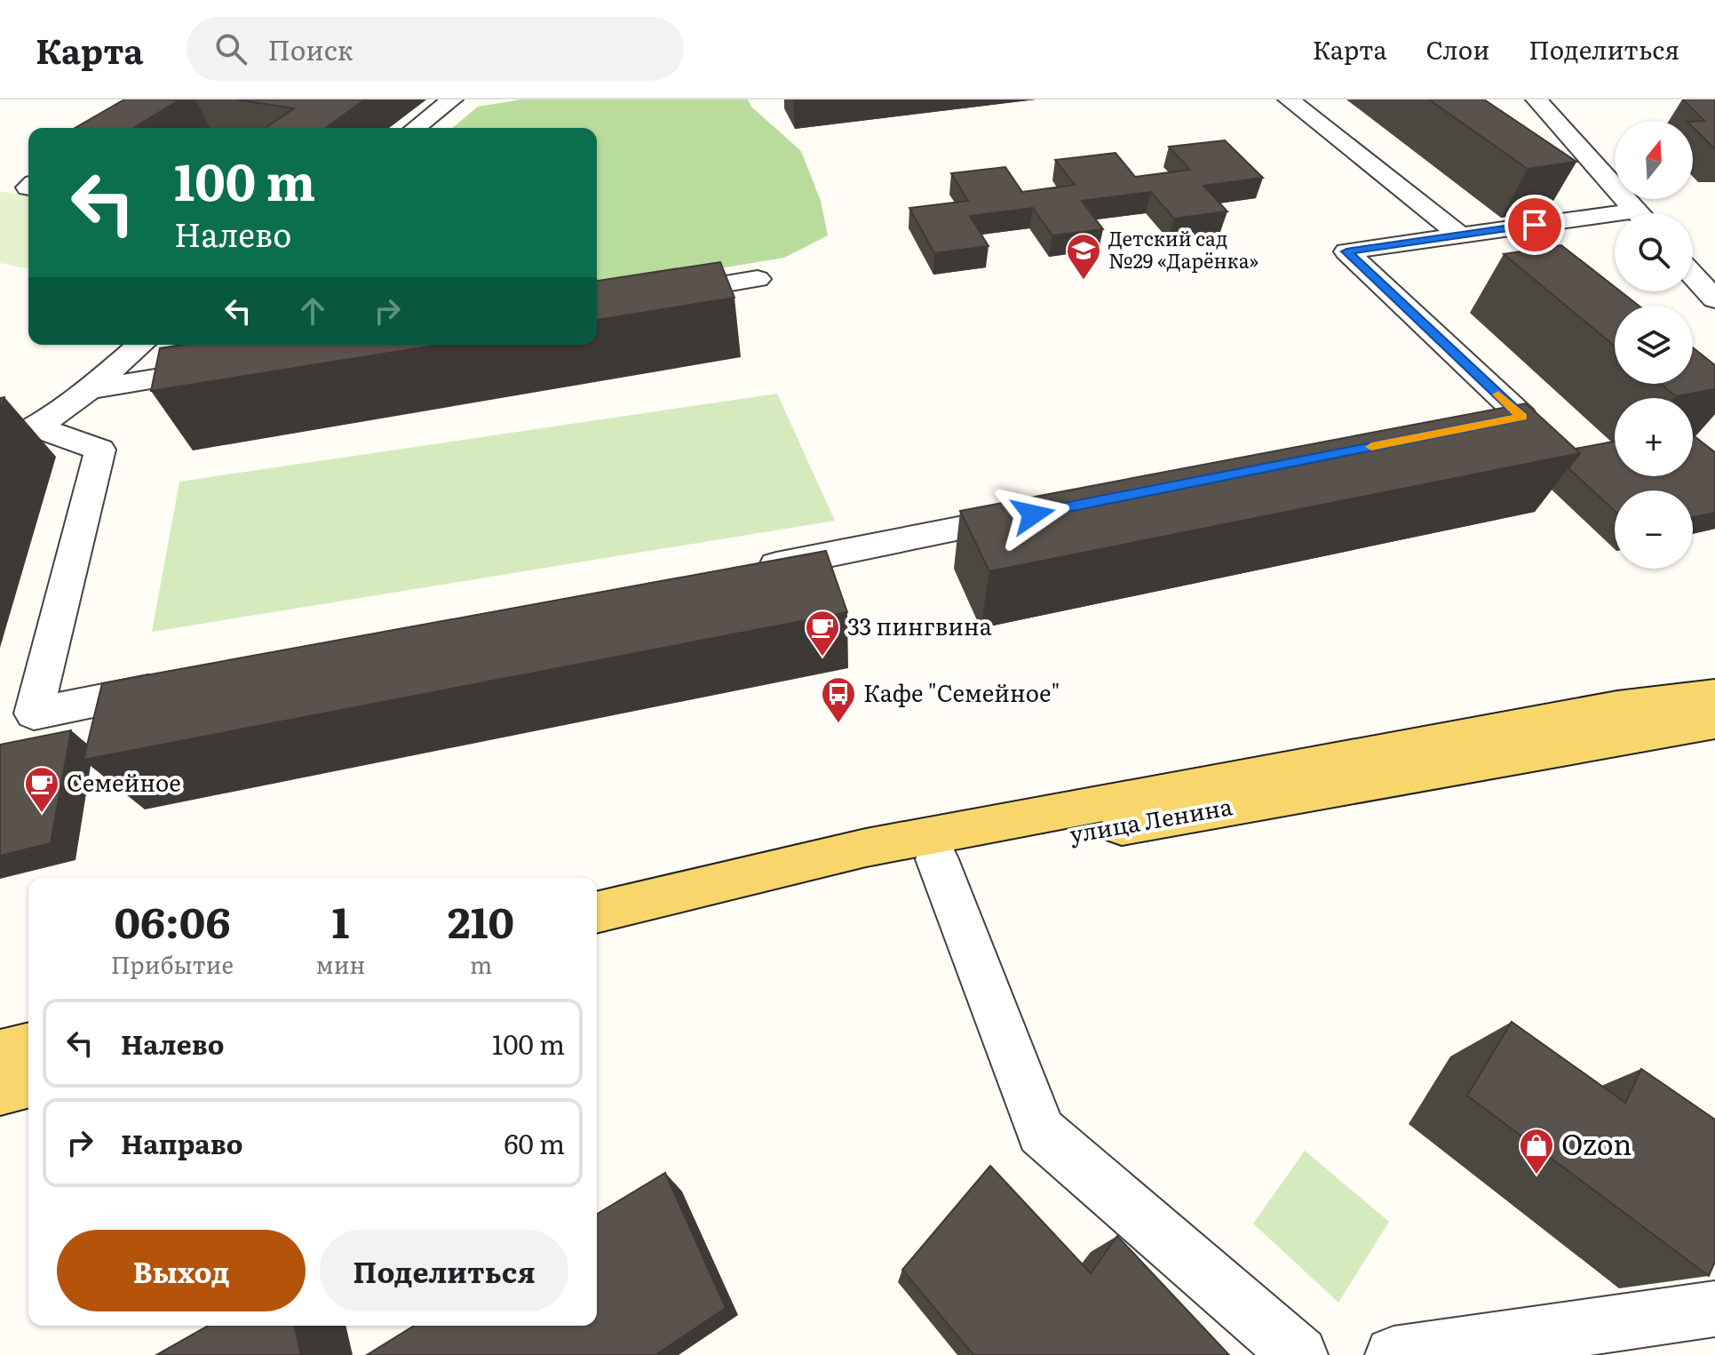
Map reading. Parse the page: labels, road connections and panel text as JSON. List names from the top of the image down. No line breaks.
{"streets":{"main road":["улица Ленина"]},"places":{"school or university":["Детский сад №29 «Дарёнка»"],"cafe":["33 пингвина","Семейное"],"bus stop":["Кафе \"Семейное\""],"shop":["Ozon"]},"north":"top","page":{"header":"Карта","search":"Поиск","nav":["Карта","Слои","Поделиться"],"map_buttons":["+","−"],"turn":["100 m","Налево"],"eta":["06:06","Прибытие","1","мин","210","m"],"list":[{"name":"Налево","value":"100 m"},{"name":"Направо","value":"60 m"}],"buttons":["Выход","Поделиться"]}}
